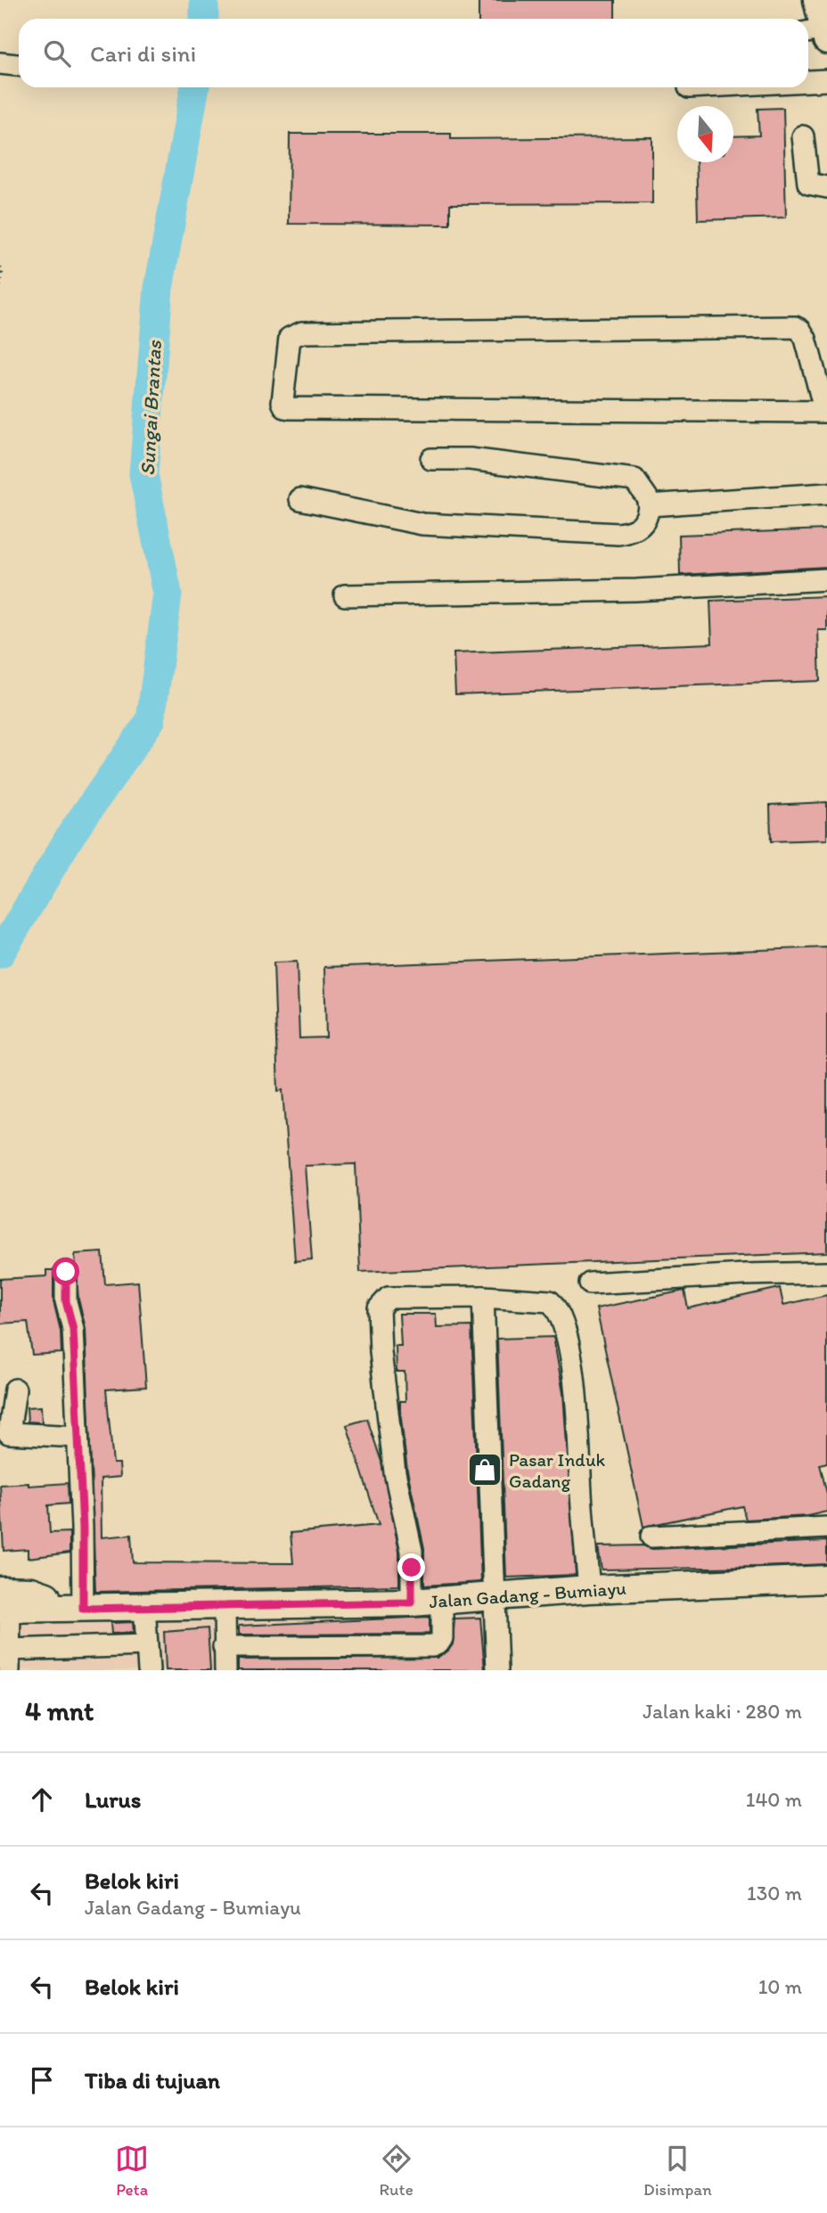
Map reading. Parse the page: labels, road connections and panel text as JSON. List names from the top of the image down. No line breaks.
{"streets":{"main road":["Jalan Gadang - Bumiayu"]},"water":["Sungai Brantas"],"places":{"shop":["Pasar Induk Gadang"]},"north":"bottom","page":{"search":"Cari di sini","heading":["4 mnt","Jalan kaki · 280 m"],"list":[["Lurus","140 m"],["Belok kiri","Jalan Gadang - Bumiayu","130 m"],["Belok kiri","10 m"],"Tiba di tujuan"],"nav":["Peta","Rute","Disimpan"]}}
